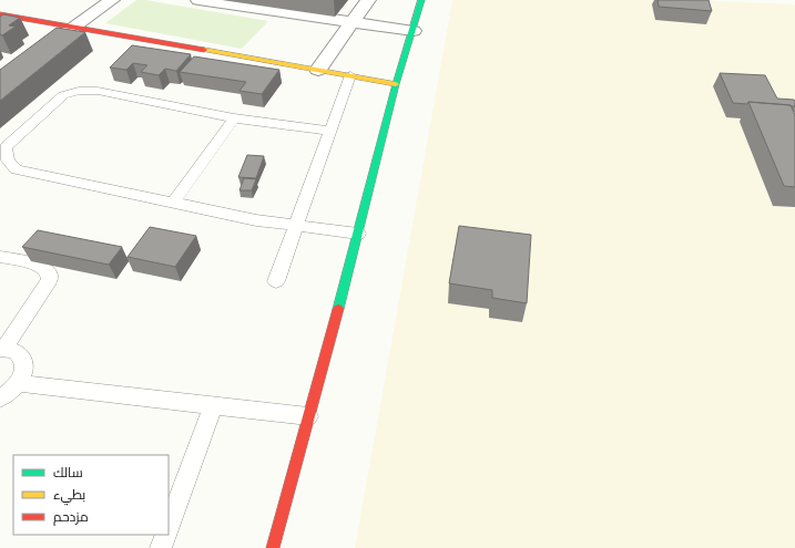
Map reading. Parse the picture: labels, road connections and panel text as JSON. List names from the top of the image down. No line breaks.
{"legend":["سالك","بطيء","مزدحم"]}
